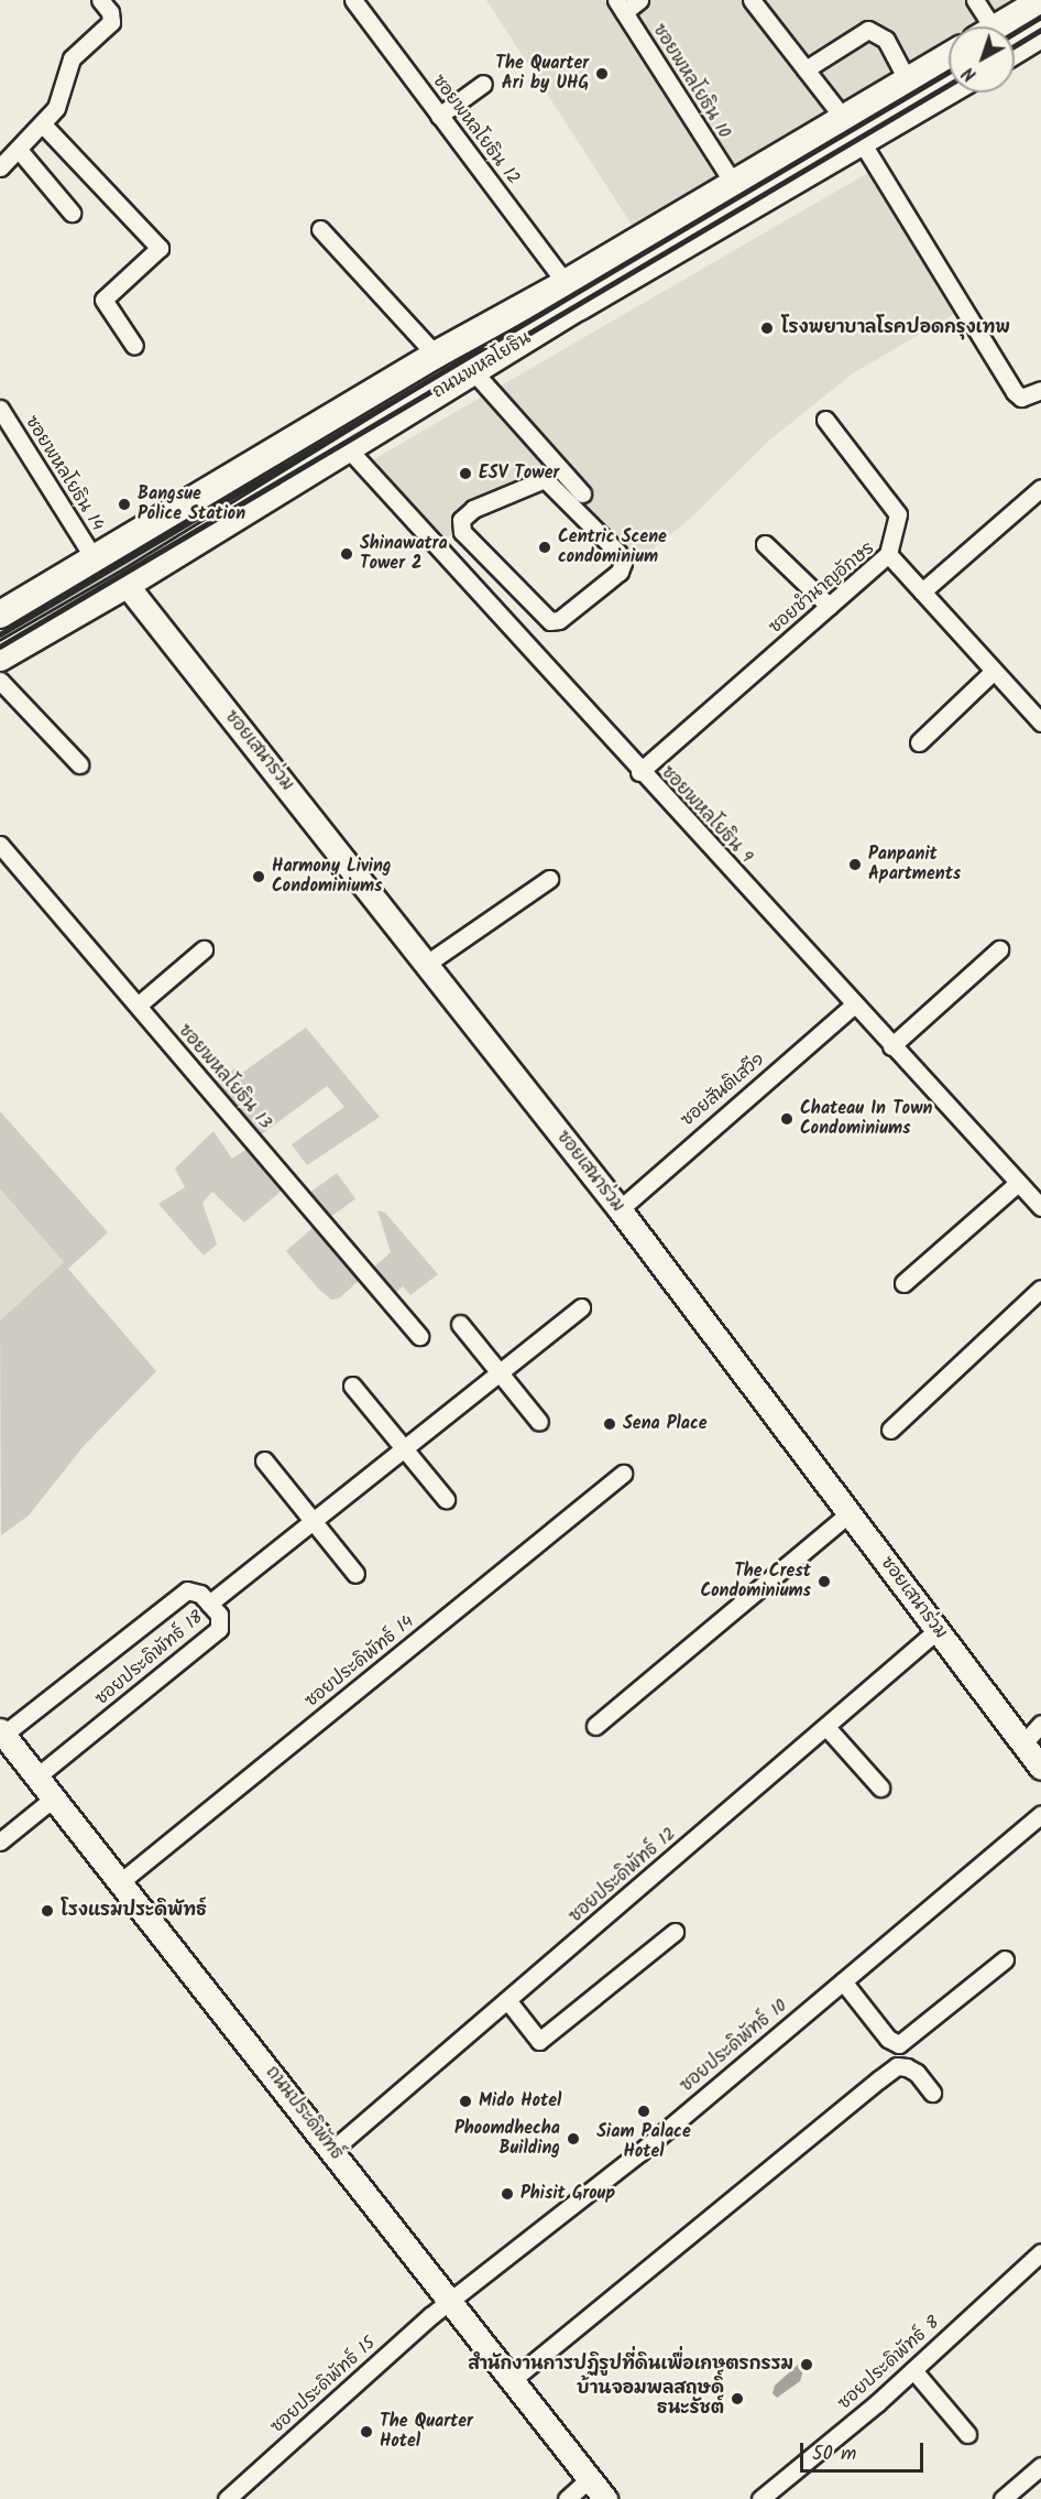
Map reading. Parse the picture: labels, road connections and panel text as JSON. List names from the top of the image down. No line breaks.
{"streets":{"main road":["ถนนพหลโยธิน"],"street":["ซอยพหลโยธิน 10","ซอยพหลโยธิน 12","ซอยพหลโยธิน 14","ซอยชำนาญอักษร","ซอยเสนาร่วม","ซอยพหลโยธิน 9","ซอยพหลโยธิน 13","ซอยสันติเสวี๑","ซอยประดิพัทธ์ 18","ซอยประดิพัทธ์ 14","ซอยประดิพัทธ์ 12","ซอยประดิพัทธ์ 10","ถนนประดิพัทธ์","ซอยประดิพัทธ์ 8","ซอยประดิพัทธ์ 15"]},"crossings":[["ซอยพหลโยธิน 10","ถนนพหลโยธิน"],["ซอยพหลโยธิน 12","ถนนพหลโยธิน"],["ถนนพหลโยธิน","ซอยพหลโยธิน 14"],["ถนนพหลโยธิน","ซอยเสนาร่วม"],["ถนนพหลโยธิน","ซอยพหลโยธิน 9"],["ซอยชำนาญอักษร","ซอยพหลโยธิน 9"],["ซอยเสนาร่วม","ซอยสันติเสวี๑"],["ซอยเสนาร่วม","ซอยประดิพัทธ์ 12"],["ซอยพหลโยธิน 9","ซอยสันติเสวี๑"],["ซอยประดิพัทธ์ 18","ถนนประดิพัทธ์"],["ซอยประดิพัทธ์ 14","ถนนประดิพัทธ์"],["ซอยประดิพัทธ์ 12","ถนนประดิพัทธ์"],["ซอยประดิพัทธ์ 10","ถนนประดิพัทธ์"],["ซอยประดิพัทธ์ 10","ซอยประดิพัทธ์ 15"],["ถนนประดิพัทธ์","ซอยประดิพัทธ์ 15"]],"places":["The Quarter Ari by UHG","โรงพยาบาลโรคปอดกรุงเทพ","ESV Tower","Bangsue Police Station","Centric Scene condominium","Shinawatra Tower 2","Panpanit Apartments","Harmony Living Condominiums","Chateau In Town Condominiums","Sena Place","The Crest Condominiums","โรงแรมประดิพัทธ์","Mido Hotel","Siam Palace Hotel","Phoomdhecha Building","Phisit Group","สำนักงานการปฏิรูปที่ดินเพื่อเกษตรกรรม","บ้านจอมพลสฤษดิ์ ธนะรัชต์","The Quarter Hotel"],"scale_bar":"50 m","north":"bottom left"}
